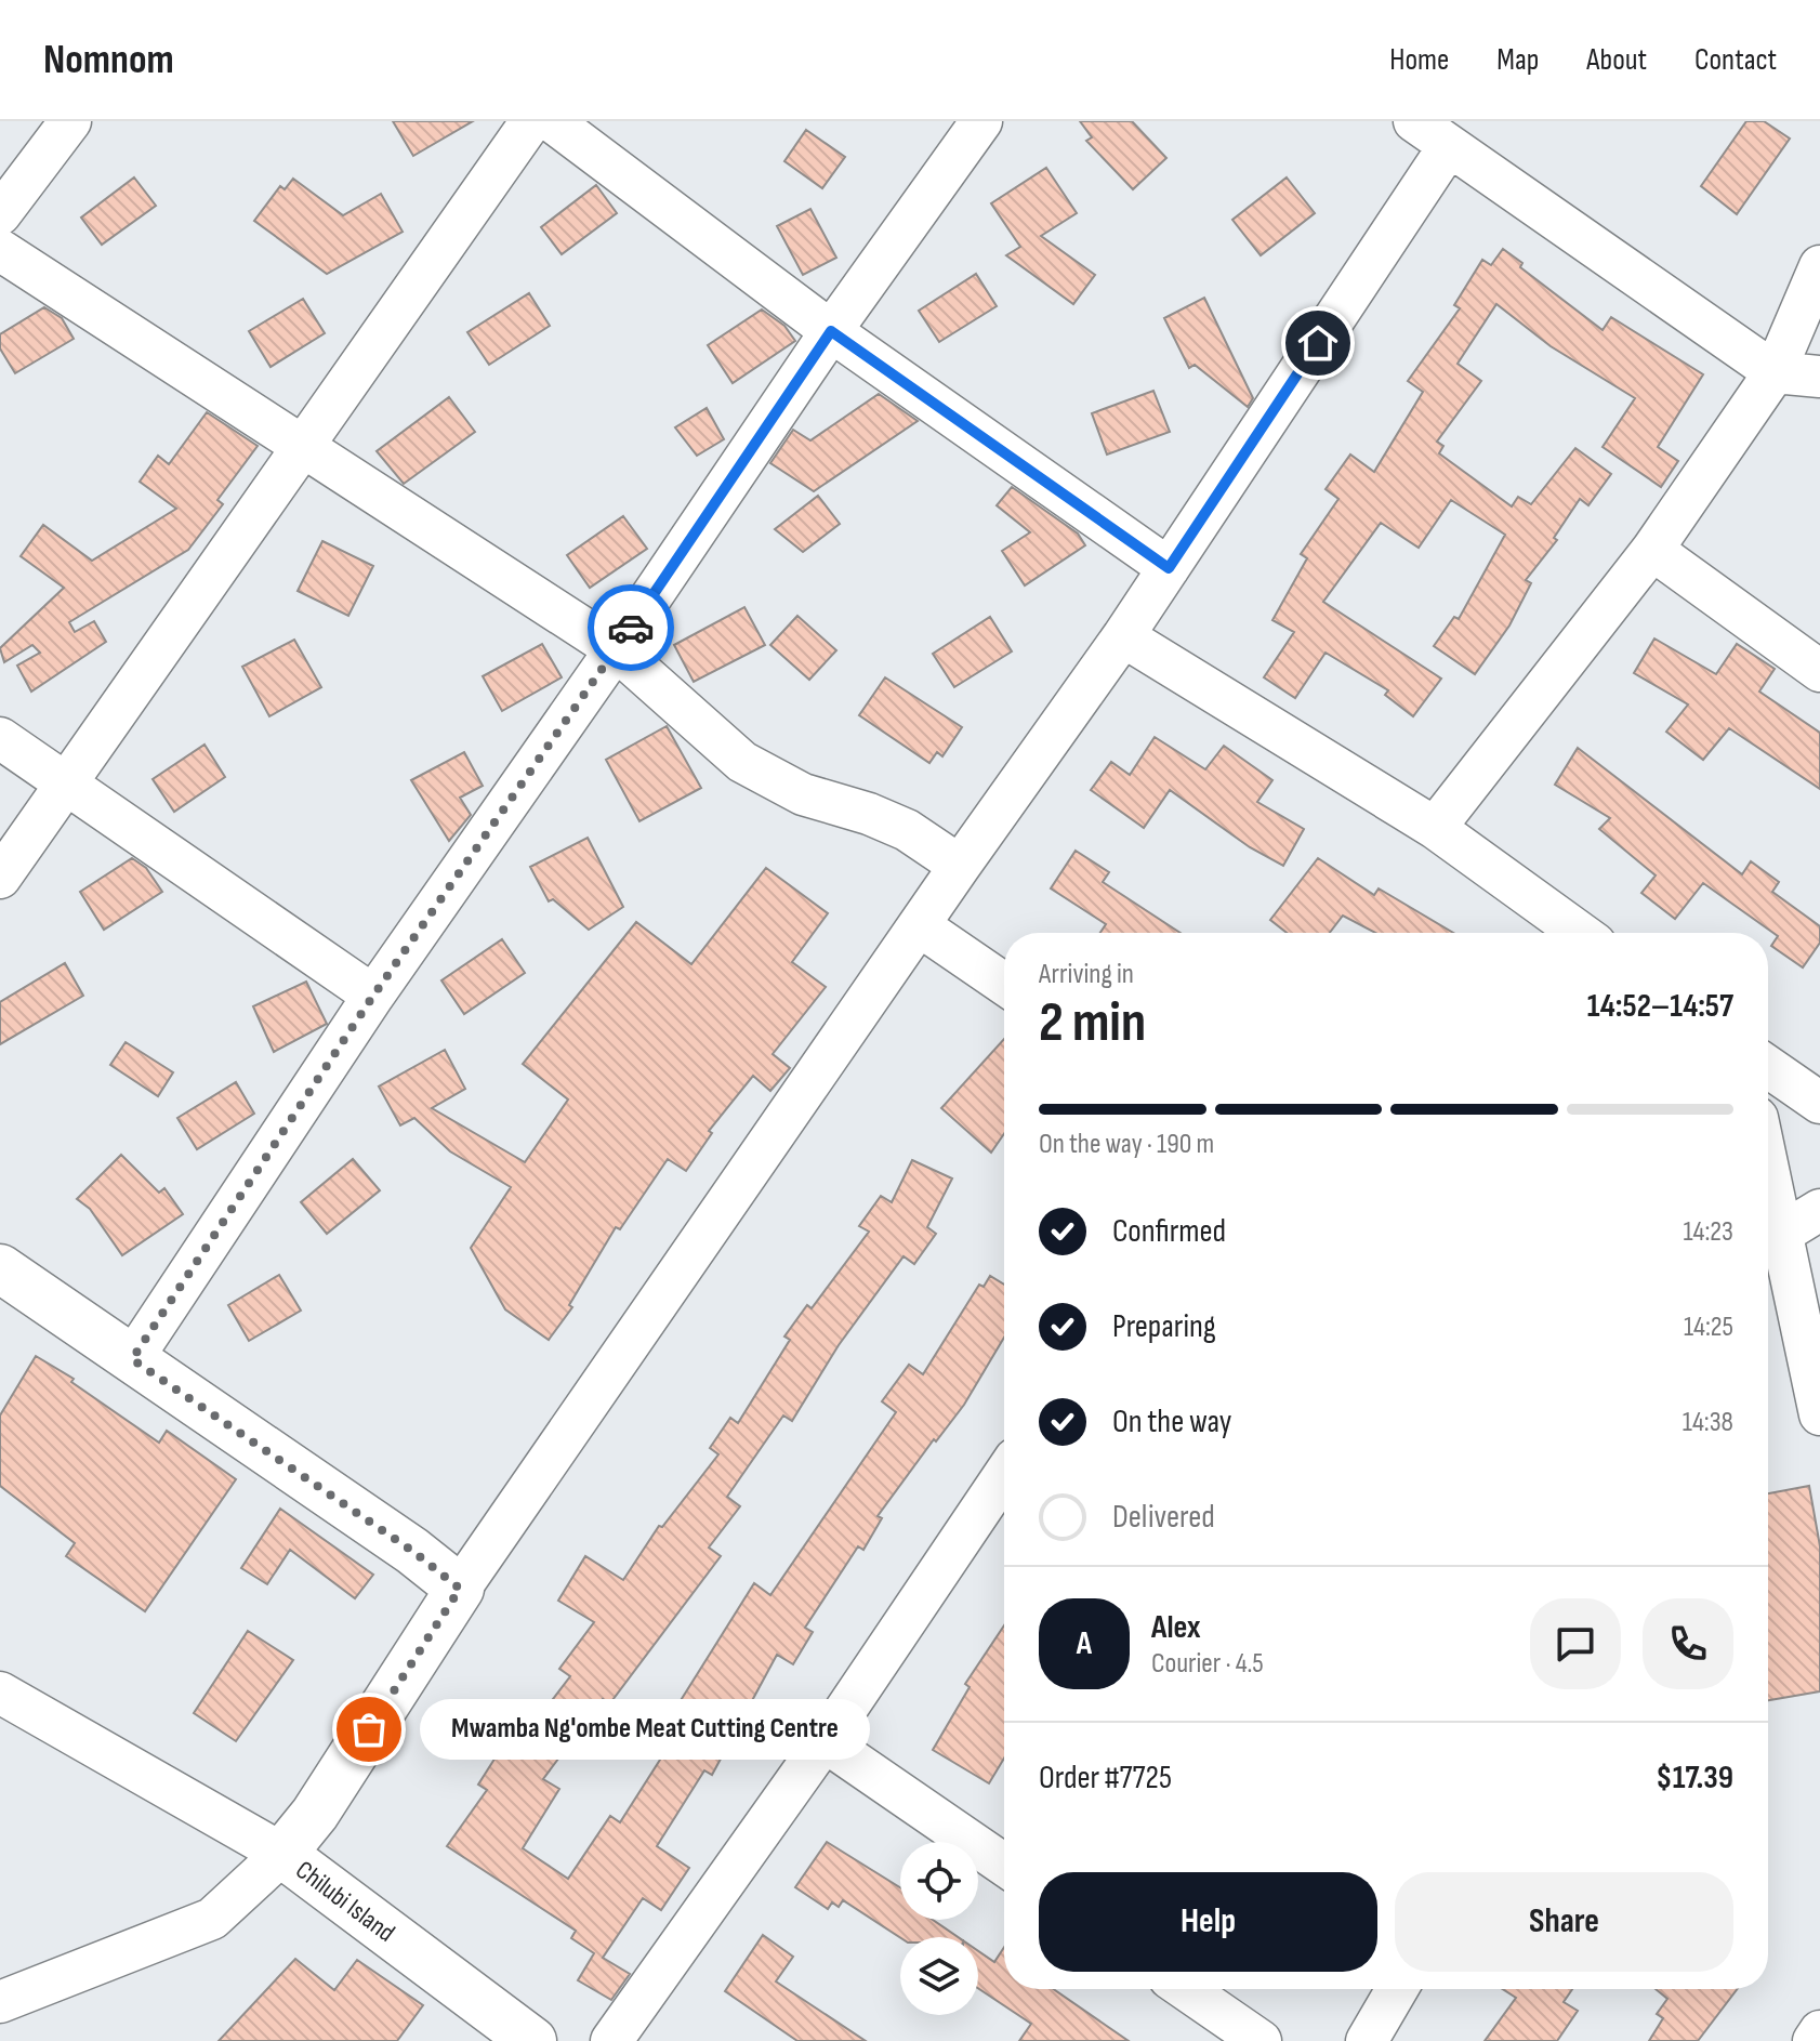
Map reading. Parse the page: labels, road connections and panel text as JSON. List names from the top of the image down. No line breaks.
{"streets":{"street":["Chilubi Island"]},"places":["Mwamba Ng'ombe Meat Cutting Centre"],"page":{"header":"Nomnom","nav":["Home","Map","About","Contact"],"heading":["2 min","Arriving in","14:52–14:57"],"panel":["Alex","Courier · 4.5","Order #7725","$17.39"],"bar":"On the way · 190 m","list":[["Confirmed","14:23"],["Preparing","14:25"],["On the way","14:38"],"Delivered"],"round":"A","bubble":"Mwamba Ng'ombe Meat Cutting Centre","buttons":["Help","Share"]}}
